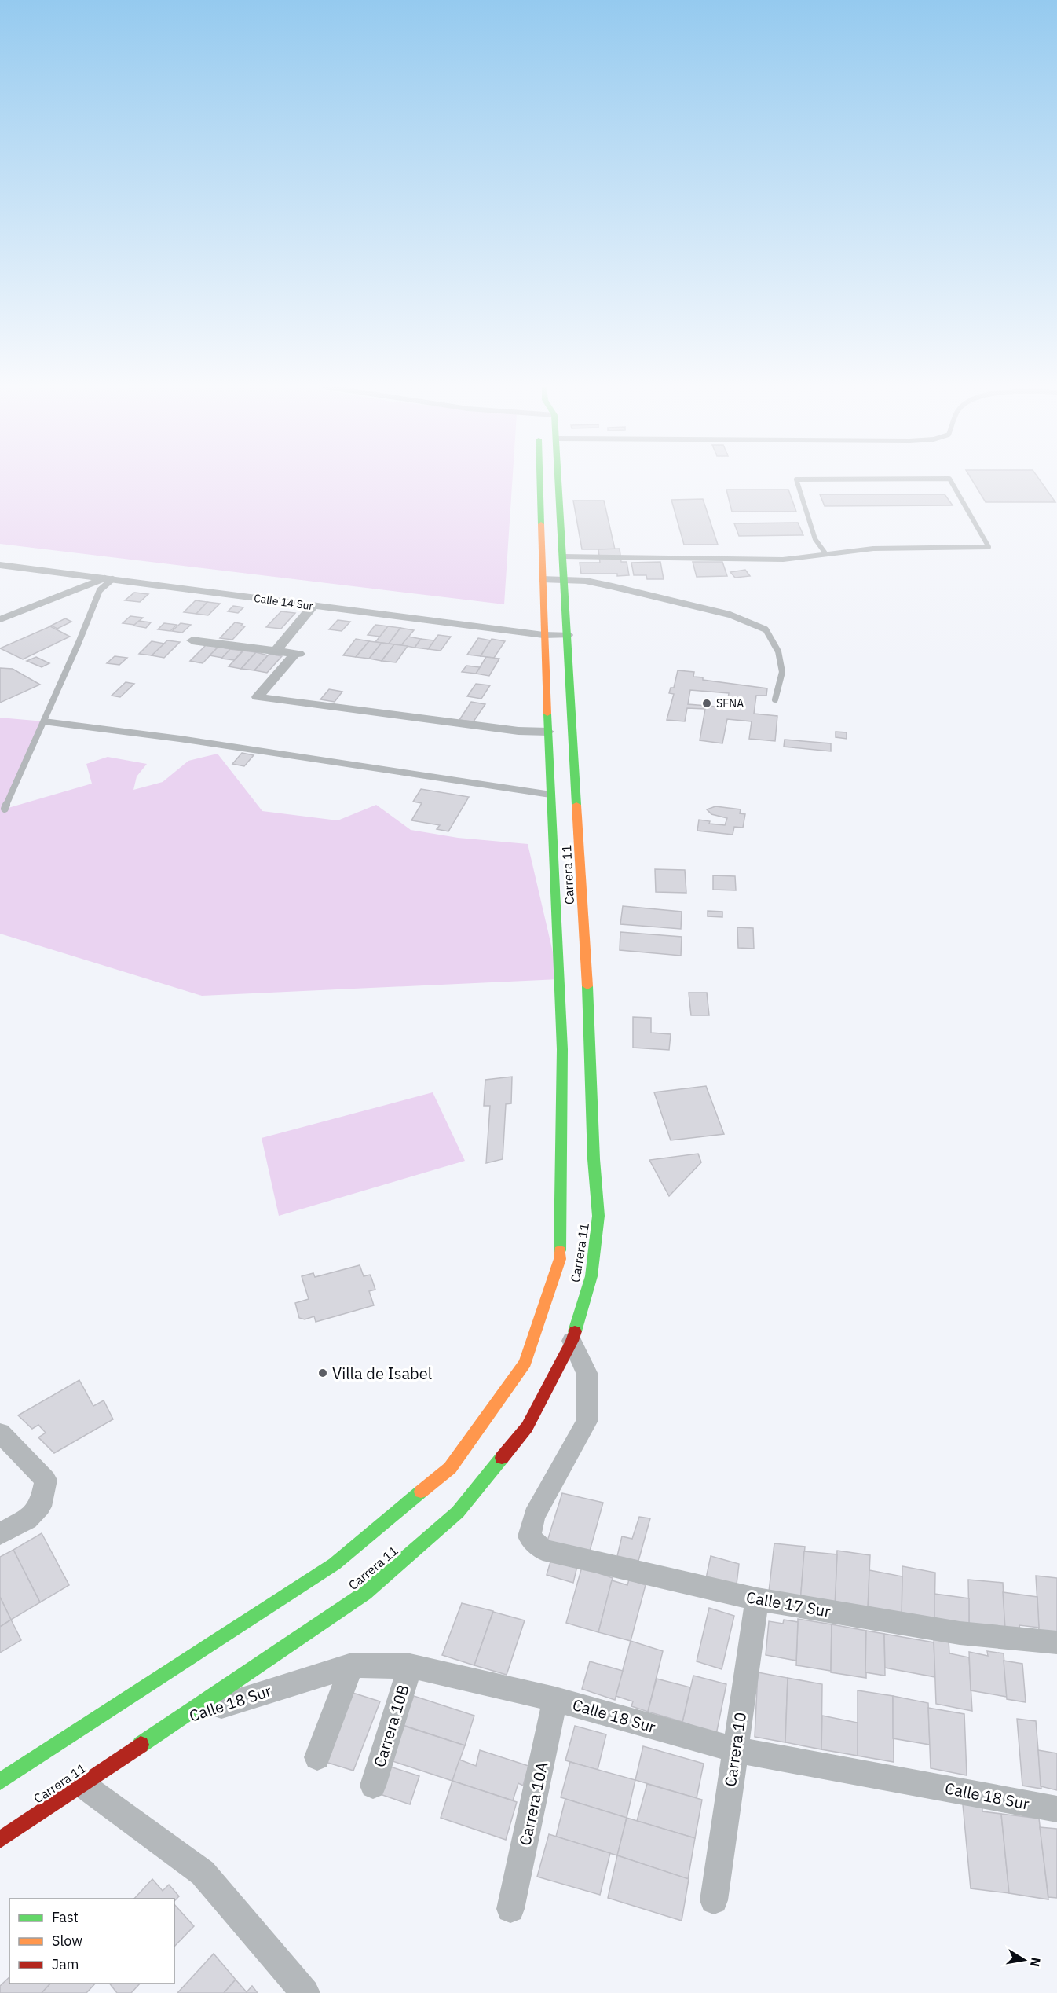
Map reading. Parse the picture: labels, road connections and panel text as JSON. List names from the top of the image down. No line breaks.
{"streets":{"main road":["Carrera 11"],"street":["Calle 14 Sur","Calle 17 Sur","Calle 18 Sur","Carrera 10B","Carrera 10","Carrera 10A"]},"crossings":[["Calle 14 Sur","Carrera 11"],["Carrera 11","Calle 17 Sur"],["Carrera 11","Calle 18 Sur"],["Calle 17 Sur","Carrera 10"],["Calle 18 Sur","Carrera 10B"],["Calle 18 Sur","Carrera 10"],["Calle 18 Sur","Carrera 10A"]],"places":["SENA","Villa de Isabel"],"legend":["Fast","Slow","Jam"],"north":"right"}
